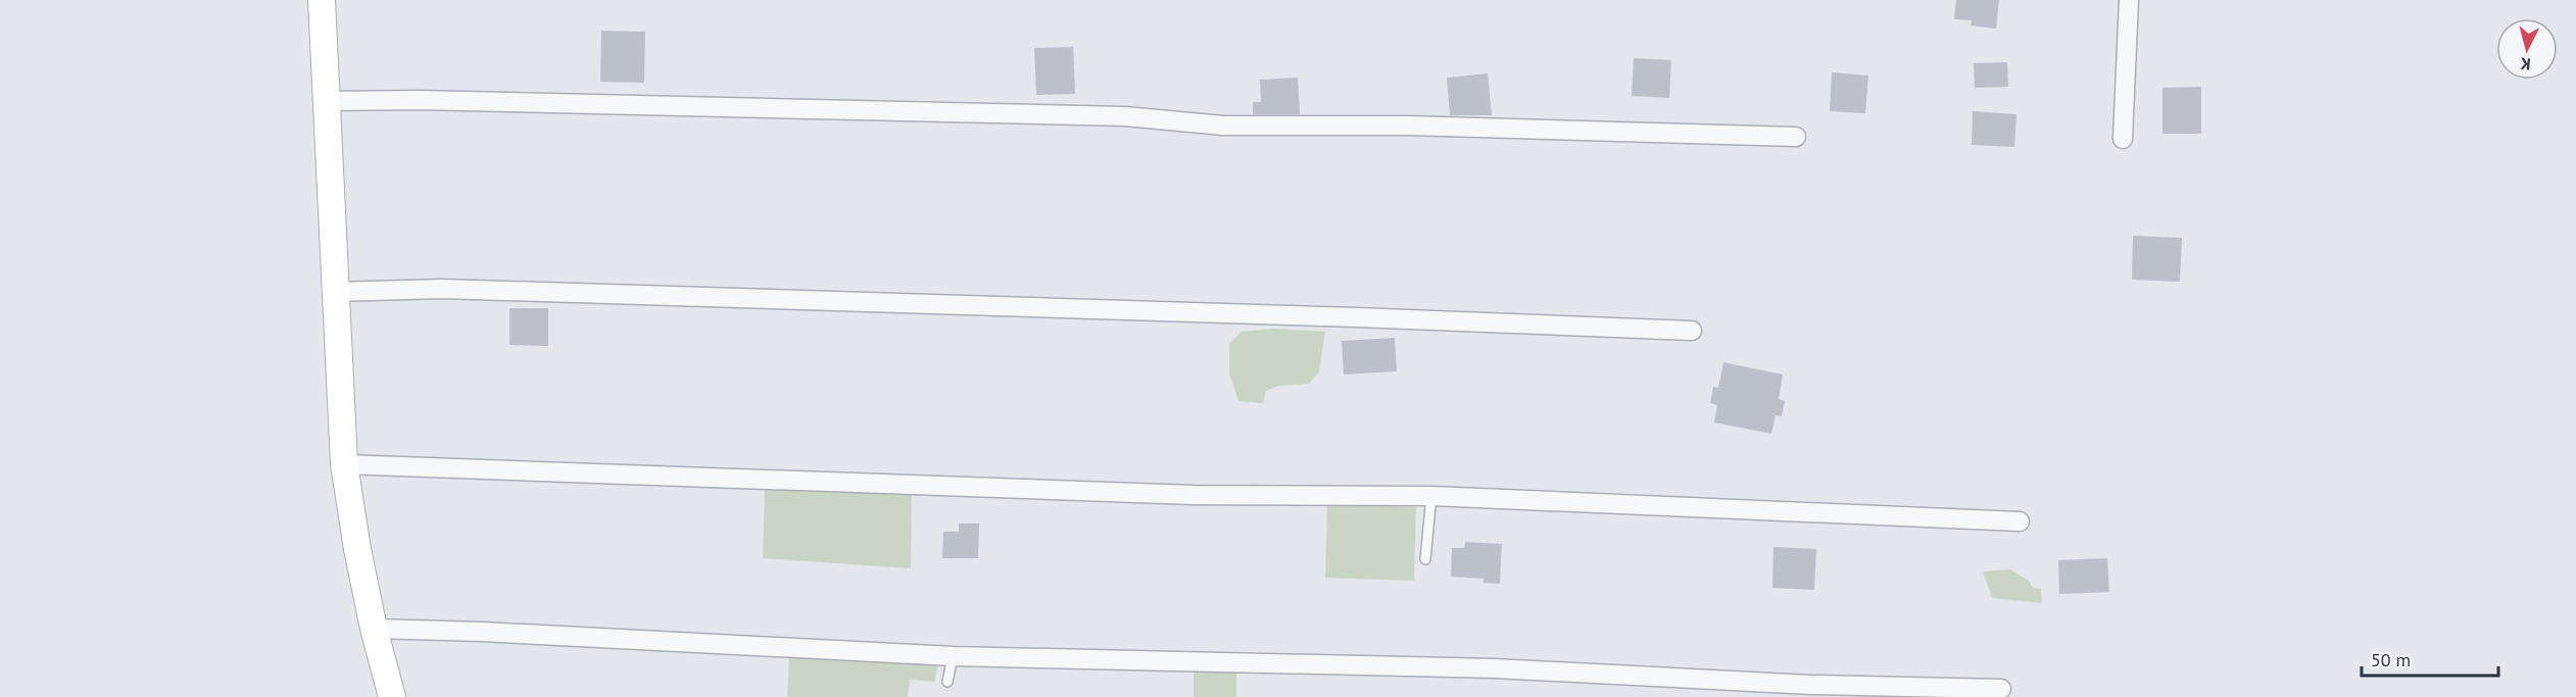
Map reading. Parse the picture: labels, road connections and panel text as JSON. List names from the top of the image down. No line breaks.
{"scale_bar":"50 m","north":"bottom"}
